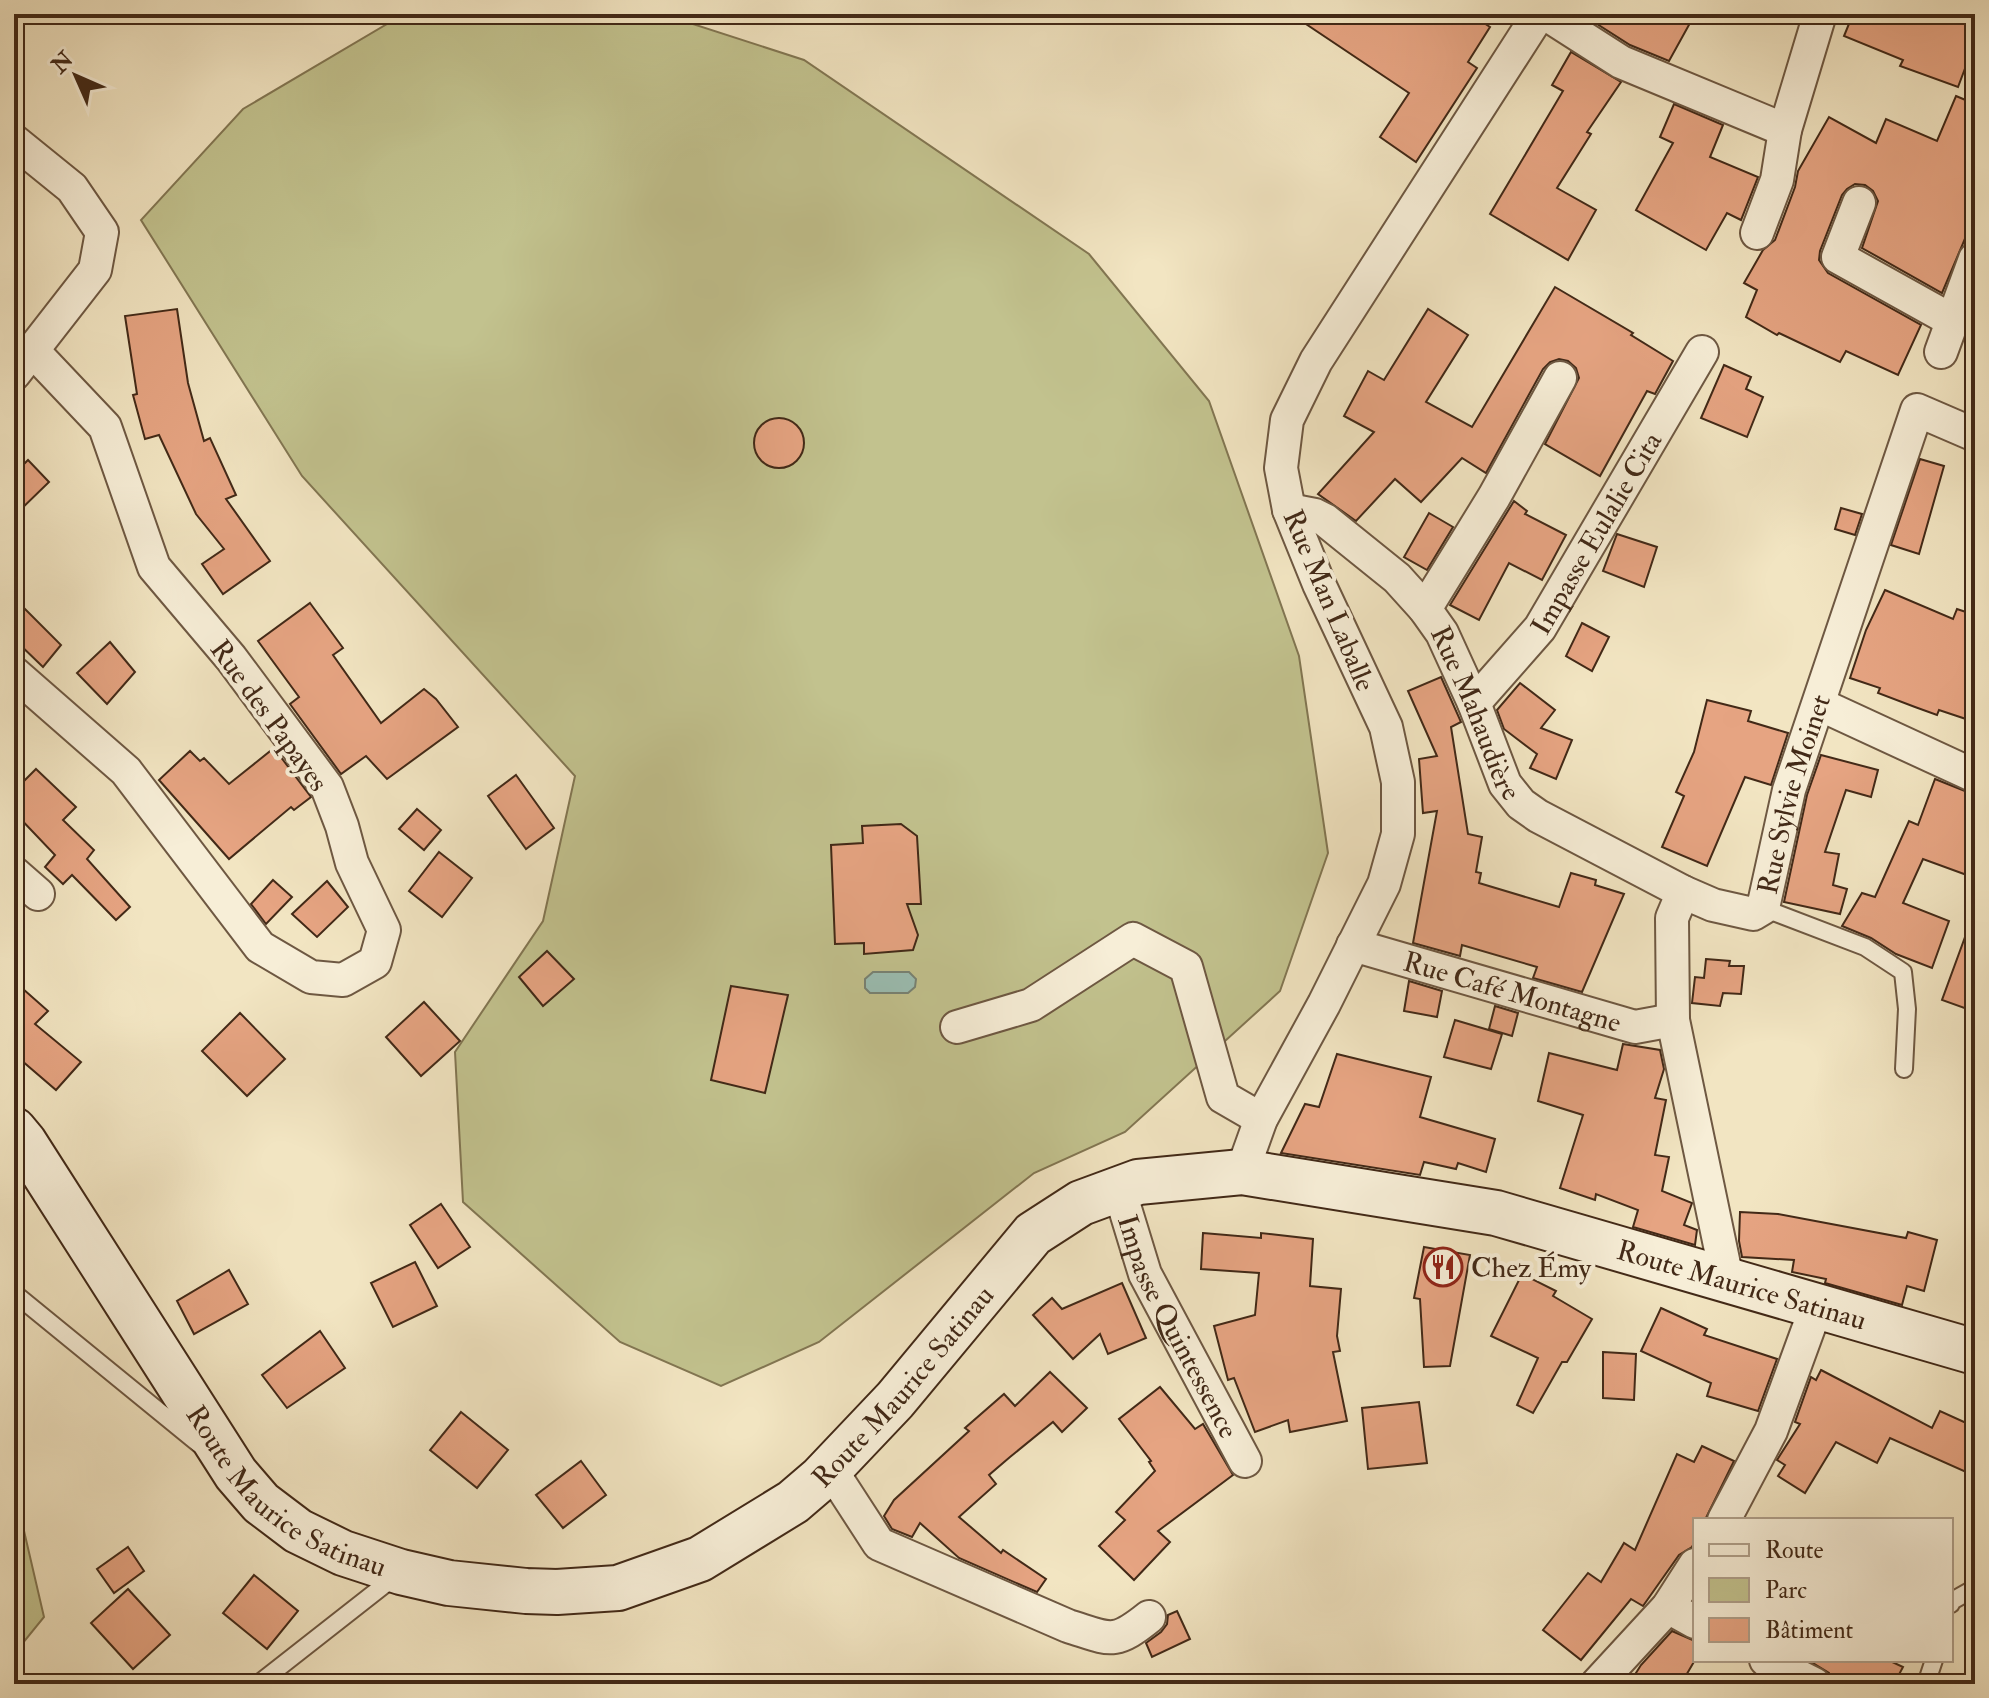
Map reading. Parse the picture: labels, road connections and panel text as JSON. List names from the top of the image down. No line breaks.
{"streets":{"main road":["Route Maurice Satinau"],"street":["Impasse Eulalie Cita","Rue Man Laballe","Rue Mahaudière","Rue des Papayes","Rue Sylvie Moinet","Rue Café Montagne","Impasse Quintessence"]},"crossings":[["Impasse Eulalie Cita","Rue Mahaudière"],["Rue Man Laballe","Rue Mahaudière"],["Rue Man Laballe","Rue Café Montagne"],["Rue Man Laballe","Route Maurice Satinau"],["Rue Mahaudière","Rue Sylvie Moinet"],["Route Maurice Satinau","Impasse Quintessence"]],"places":{"restaurant":["Chez Émy"]},"legend":["Route","Parc","Bâtiment"],"north":"top left"}
